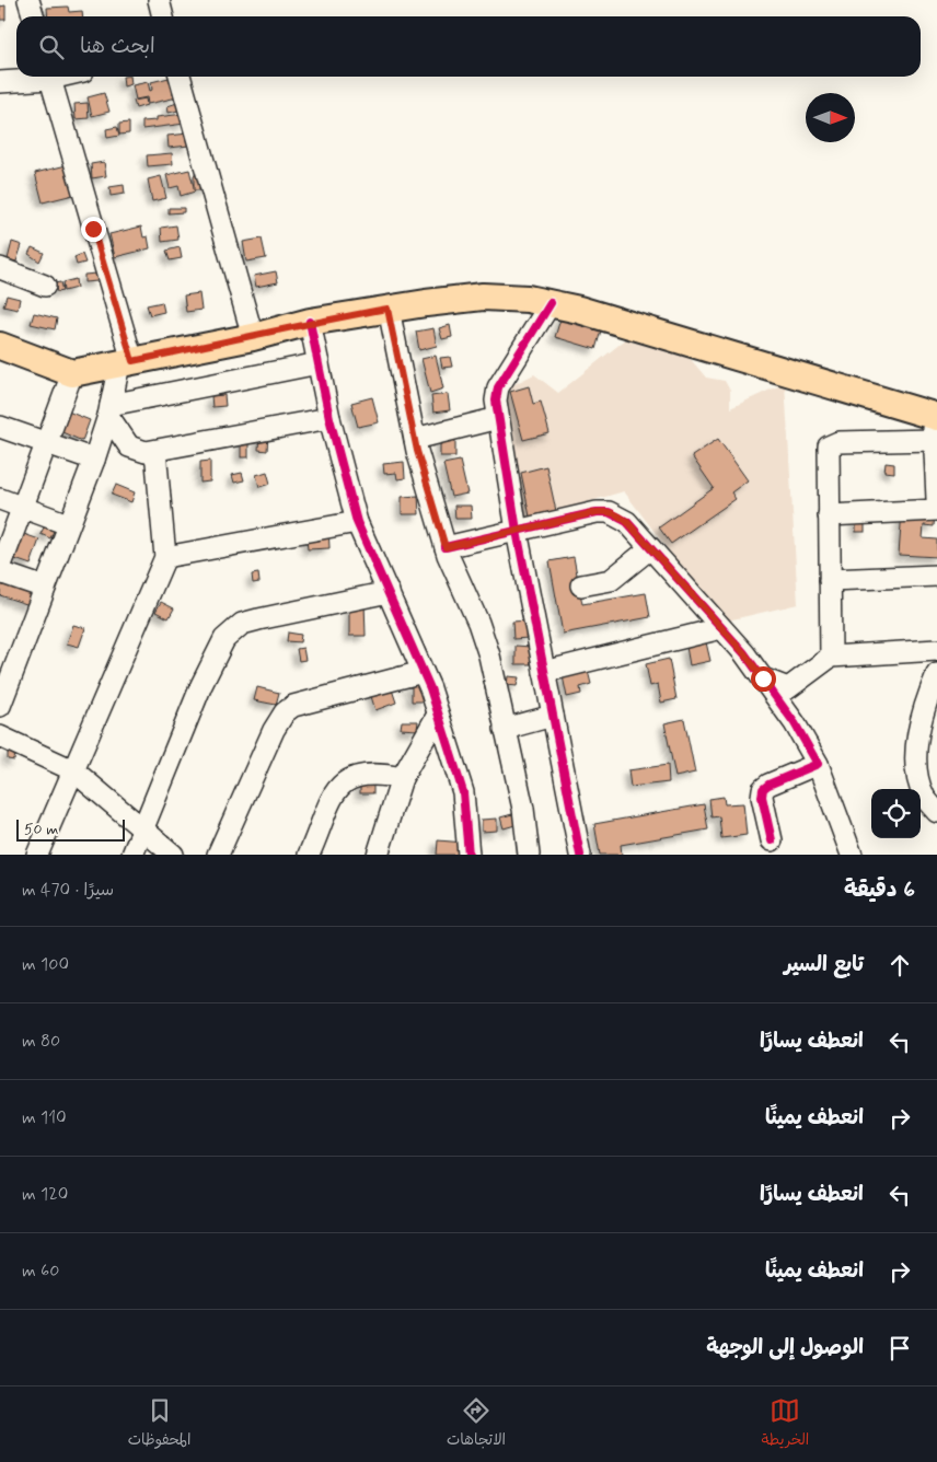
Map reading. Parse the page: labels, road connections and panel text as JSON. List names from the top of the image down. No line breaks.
{"scale_bar":"50 m","north":"right","page":{"search":"ابحث هنا","scale":"50 m","heading":["6 دقيقة","سيرًا · 470 m"],"list":[["تابع السير","100 m"],["انعطف يسارًا","80 m"],["انعطف يمينًا","110 m"],["انعطف يسارًا","120 m"],["انعطف يمينًا","60 m"],"الوصول إلى الوجهة"],"nav":["الخريطة","الاتجاهات","المحفوظات"]}}
